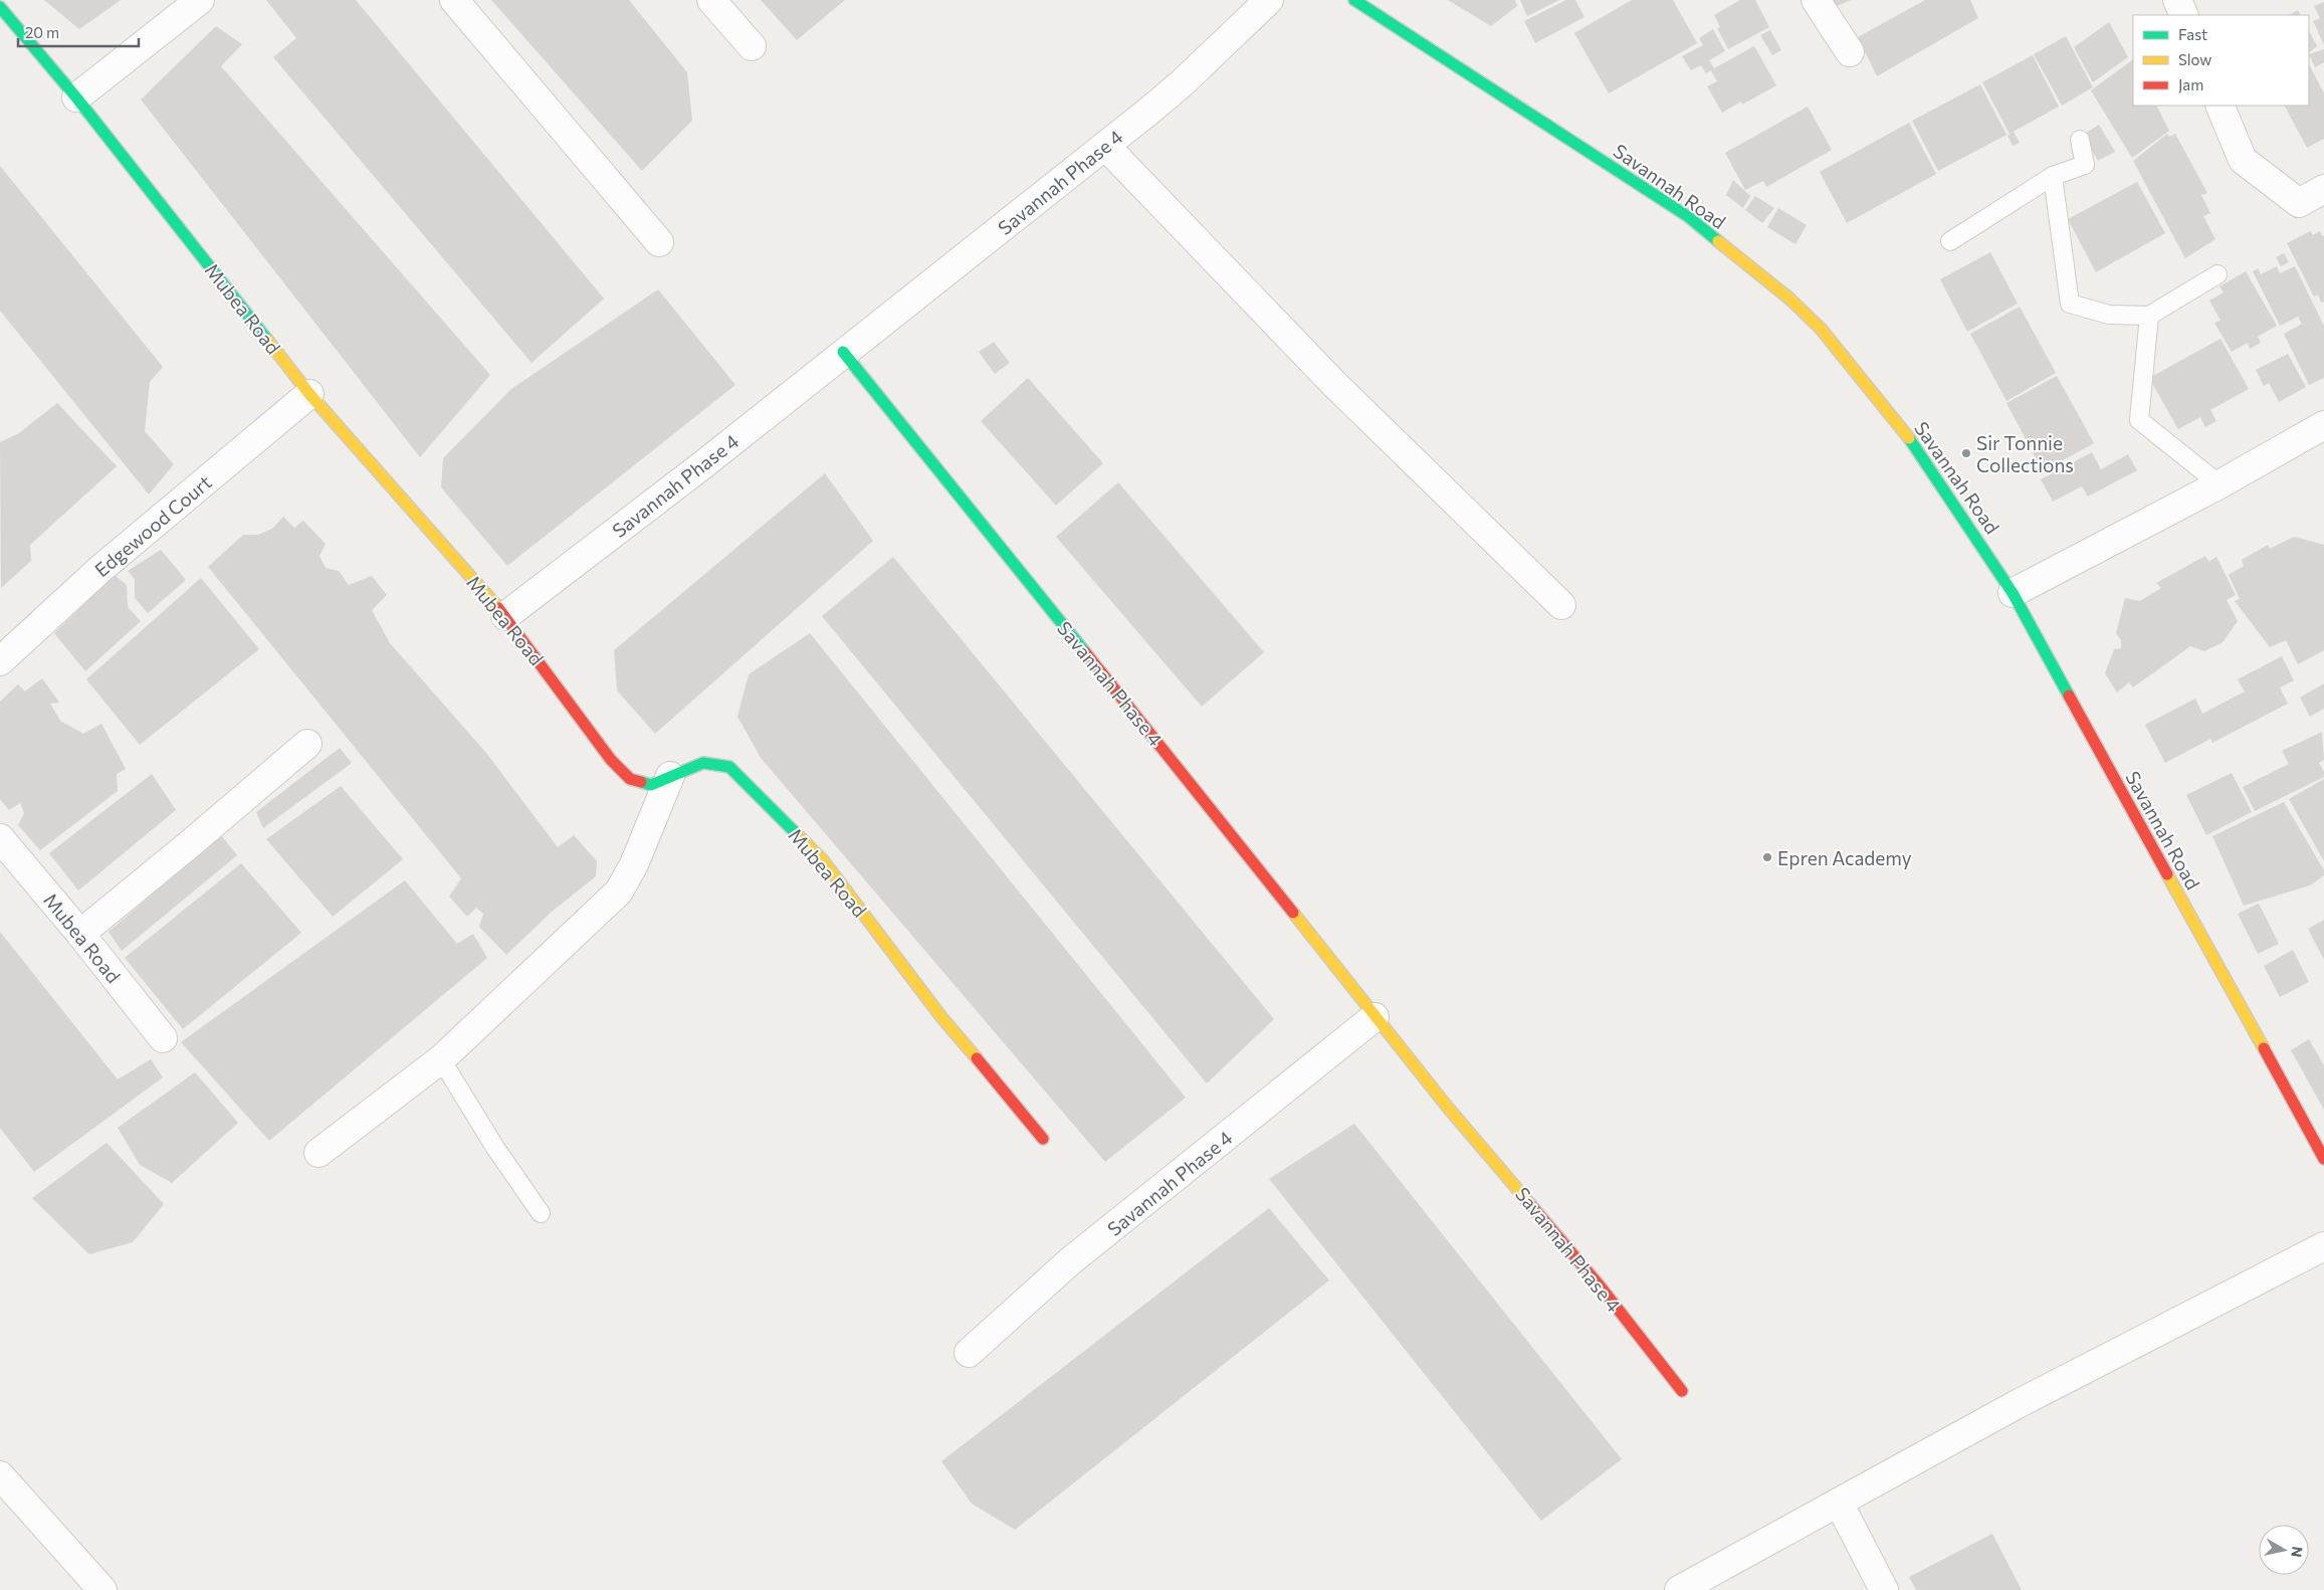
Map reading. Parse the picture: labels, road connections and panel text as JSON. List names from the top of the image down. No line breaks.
{"streets":{"street":["Savannah Phase 4","Savannah Road","Mubea Road","Edgewood Court"]},"crossings":[["Savannah Phase 4","Mubea Road"],["Mubea Road","Edgewood Court"]],"places":["Sir Tonnie Collections","Epren Academy"],"legend":["Fast","Slow","Jam"],"scale_bar":"20 m","north":"right"}
